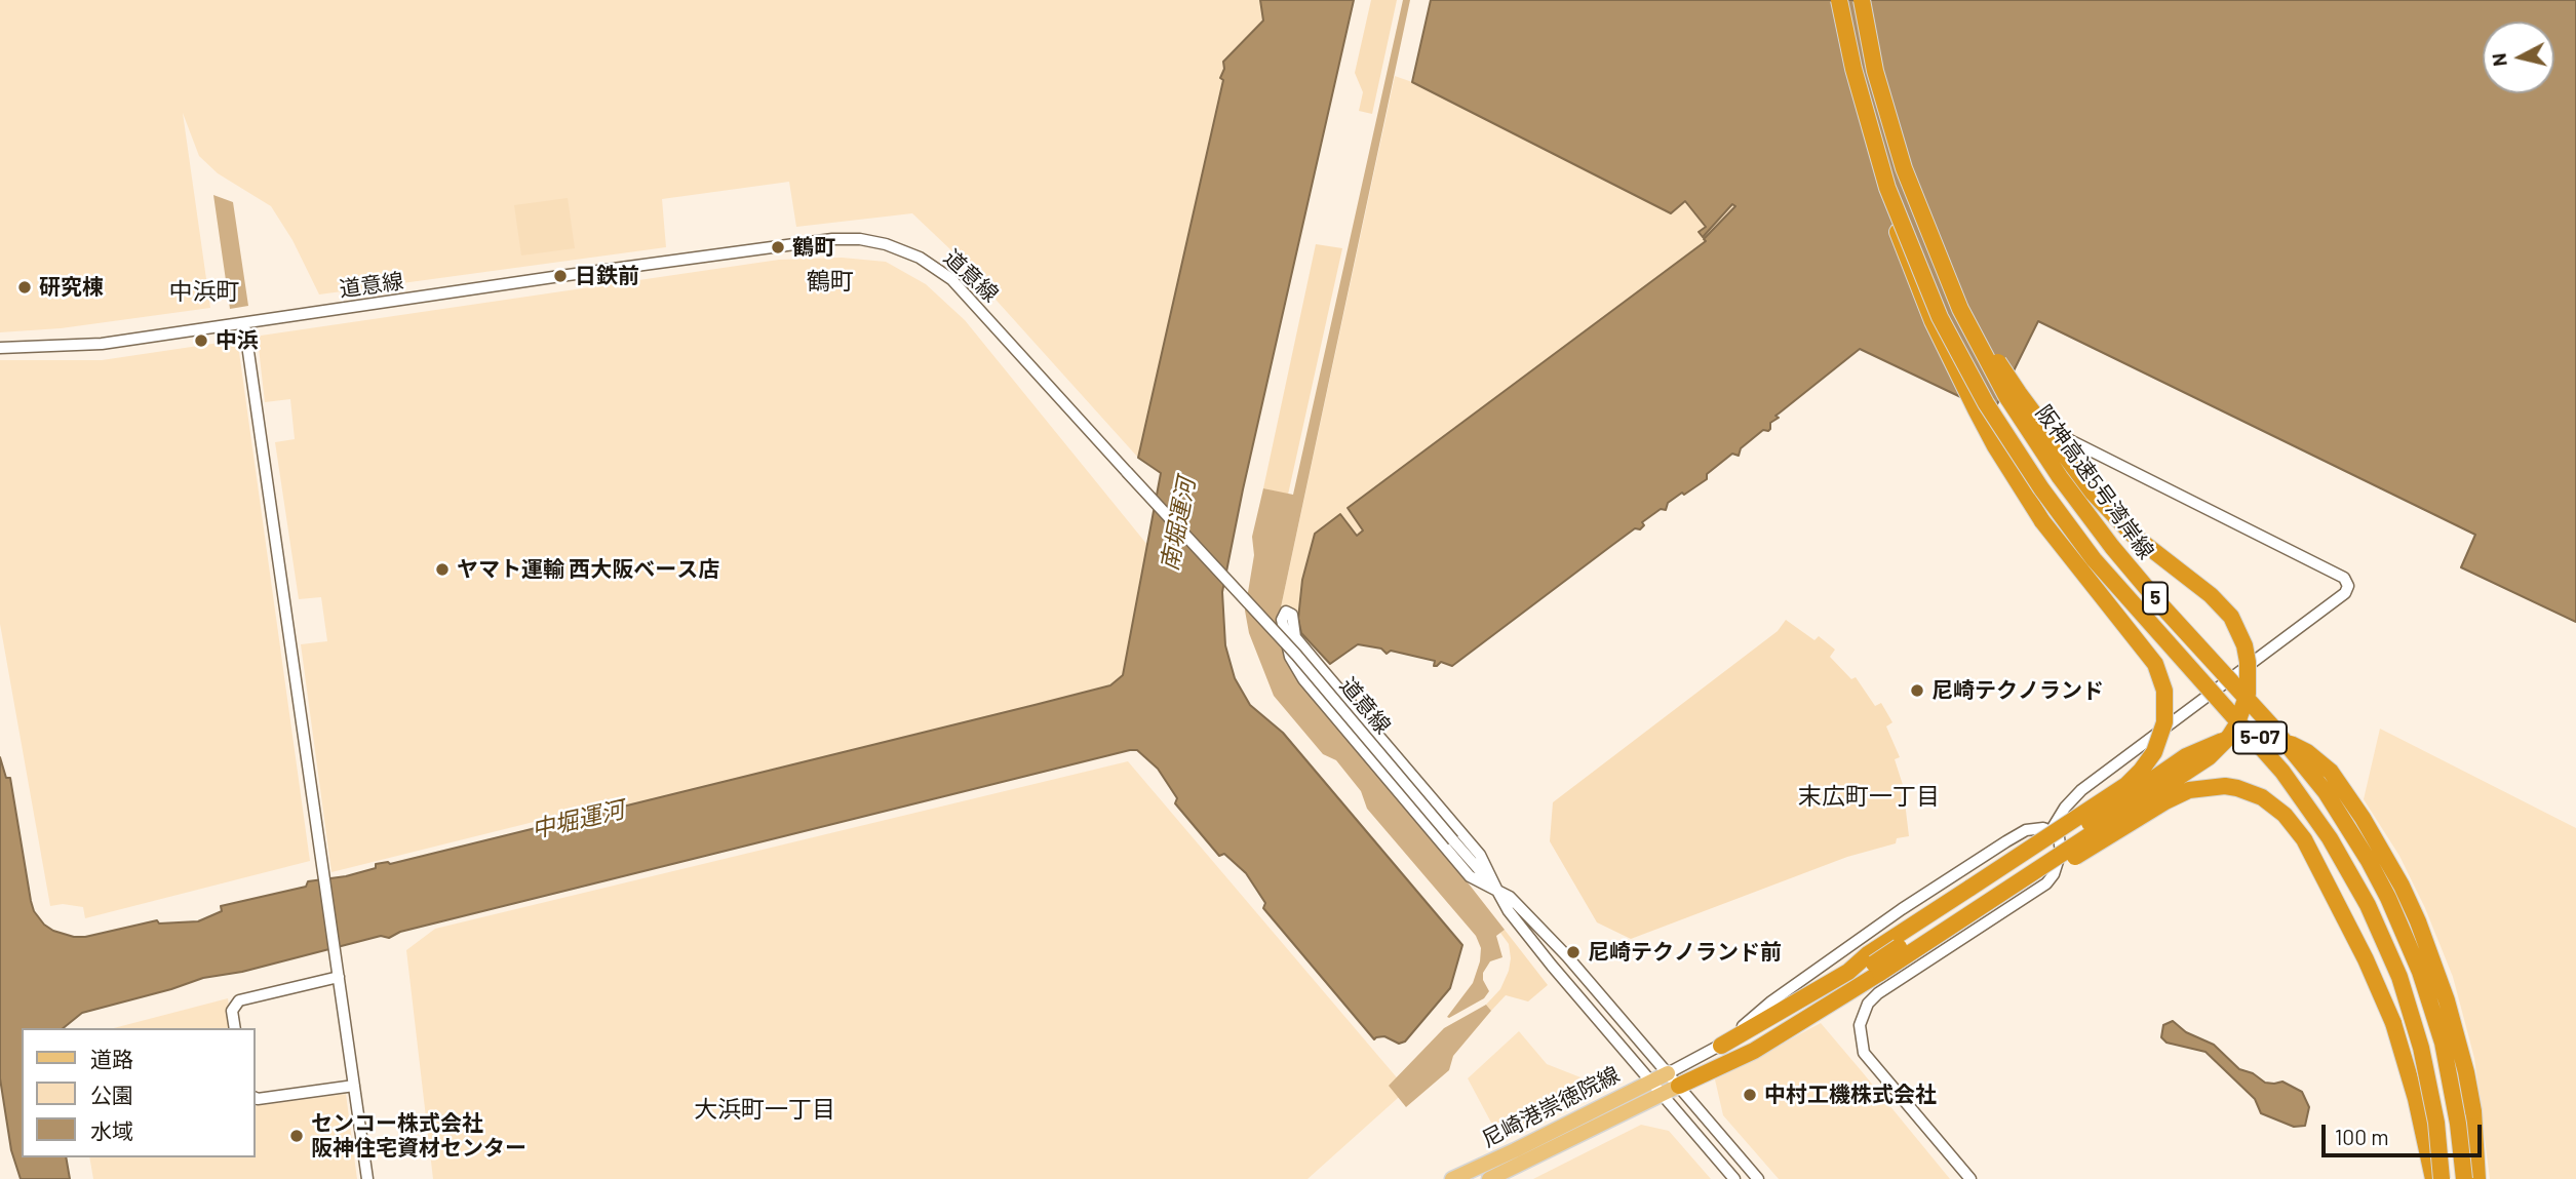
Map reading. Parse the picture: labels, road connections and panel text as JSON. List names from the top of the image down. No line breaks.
{"streets":{"highway":["阪神高速5号湾岸線","5","5-07"],"main road":["尼崎港崇徳院線"],"street":["道意線"]},"crossings":[["道意線","5-07"],["道意線","尼崎港崇徳院線"],["阪神高速5号湾岸線","5-07"],["5-07","尼崎港崇徳院線"]],"districts":["鶴町","中浜町","末広町一丁目","大浜町一丁目"],"water":["南堀運河","中堀運河"],"places":["鶴町","日鉄前","研究棟","中浜","ヤマト運輸 西大阪ベース店","尼崎テクノランド","尼崎テクノランド前","中村工機株式会社","センコー株式会社 阪神住宅資材センター"],"legend":["道路","公園","水域"],"scale_bar":"100 m","north":"left"}
